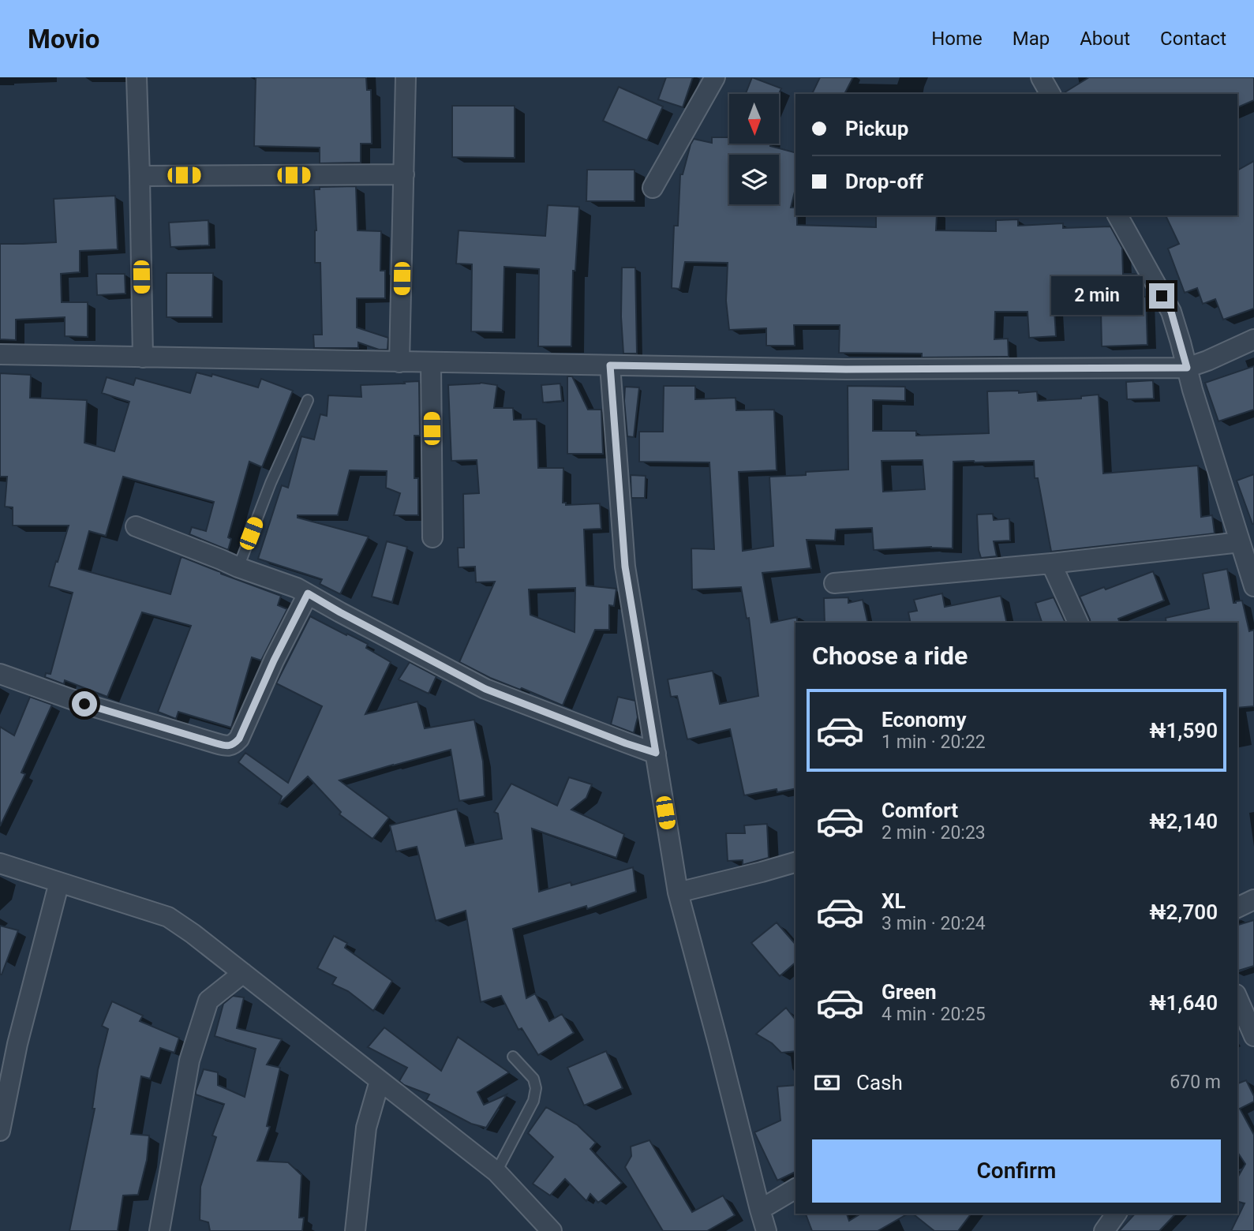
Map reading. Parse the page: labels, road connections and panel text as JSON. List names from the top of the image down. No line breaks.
{"north":"bottom","page":{"header":"Movio","nav":["Home","Map","About","Contact"],"banner":["Pickup","Drop-off"],"bubble":"2 min","heading":"Choose a ride","list":[{"name":"Economy","note":"1 min · 20:22","value":"₦1,590"},{"name":"Comfort","note":"2 min · 20:23","value":"₦2,140"},{"name":"XL","note":"3 min · 20:24","value":"₦2,700"},{"name":"Green","note":"4 min · 20:25","value":"₦1,640"}],"pay":["Cash","670 m"],"buttons":"Confirm"}}
